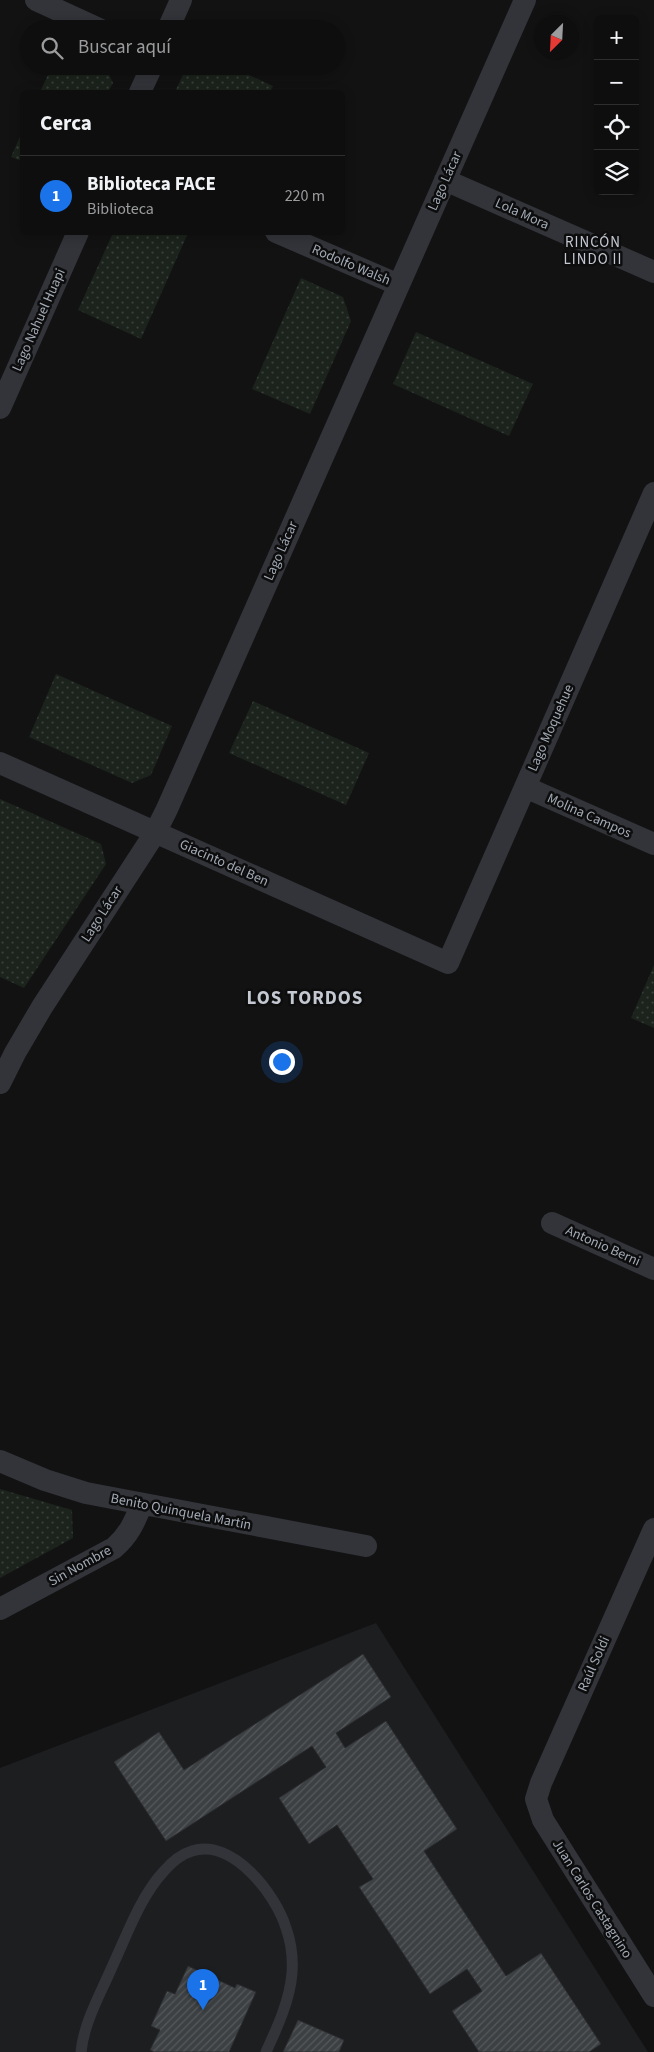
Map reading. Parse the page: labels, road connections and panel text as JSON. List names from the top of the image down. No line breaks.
{"streets":{"street":["Lago Lácar","Lola Mora","Rodolfo Walsh","Lago Nahuel Huapi","Lago Moquehue","Molina Campos","Giacinto del Ben","Antonio Berni","Benito Quinquela Martín","Sin Nombre","Raúl Soldi","Juan Carlos Castagnino"]},"crossings":[["Lago Lácar","Lola Mora"],["Lago Lácar","Rodolfo Walsh"],["Lago Lácar","Giacinto del Ben"],["Lago Moquehue","Molina Campos"],["Lago Moquehue","Giacinto del Ben"],["Benito Quinquela Martín","Sin Nombre"],["Raúl Soldi","Juan Carlos Castagnino"]],"districts":["RINCÓN LINDO II","LOS TORDOS"],"north":"bottom left","page":{"map_buttons":["+","−"],"search":"Buscar aquí","heading":"Cerca","list":[{"mark":"1","name":"Biblioteca FACE","note":"Biblioteca","value":"220 m"}],"pins":"1"}}
